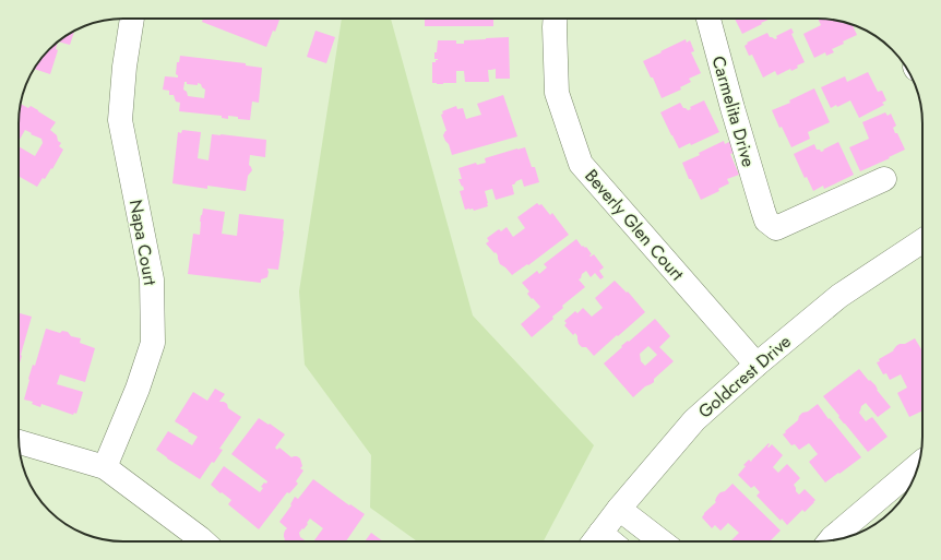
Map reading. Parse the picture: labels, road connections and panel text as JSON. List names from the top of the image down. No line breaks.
{"streets":{"street":["Carmelita Drive","Beverly Glen Court","Napa Court","Goldcrest Drive"]},"crossings":[["Beverly Glen Court","Goldcrest Drive"]]}
